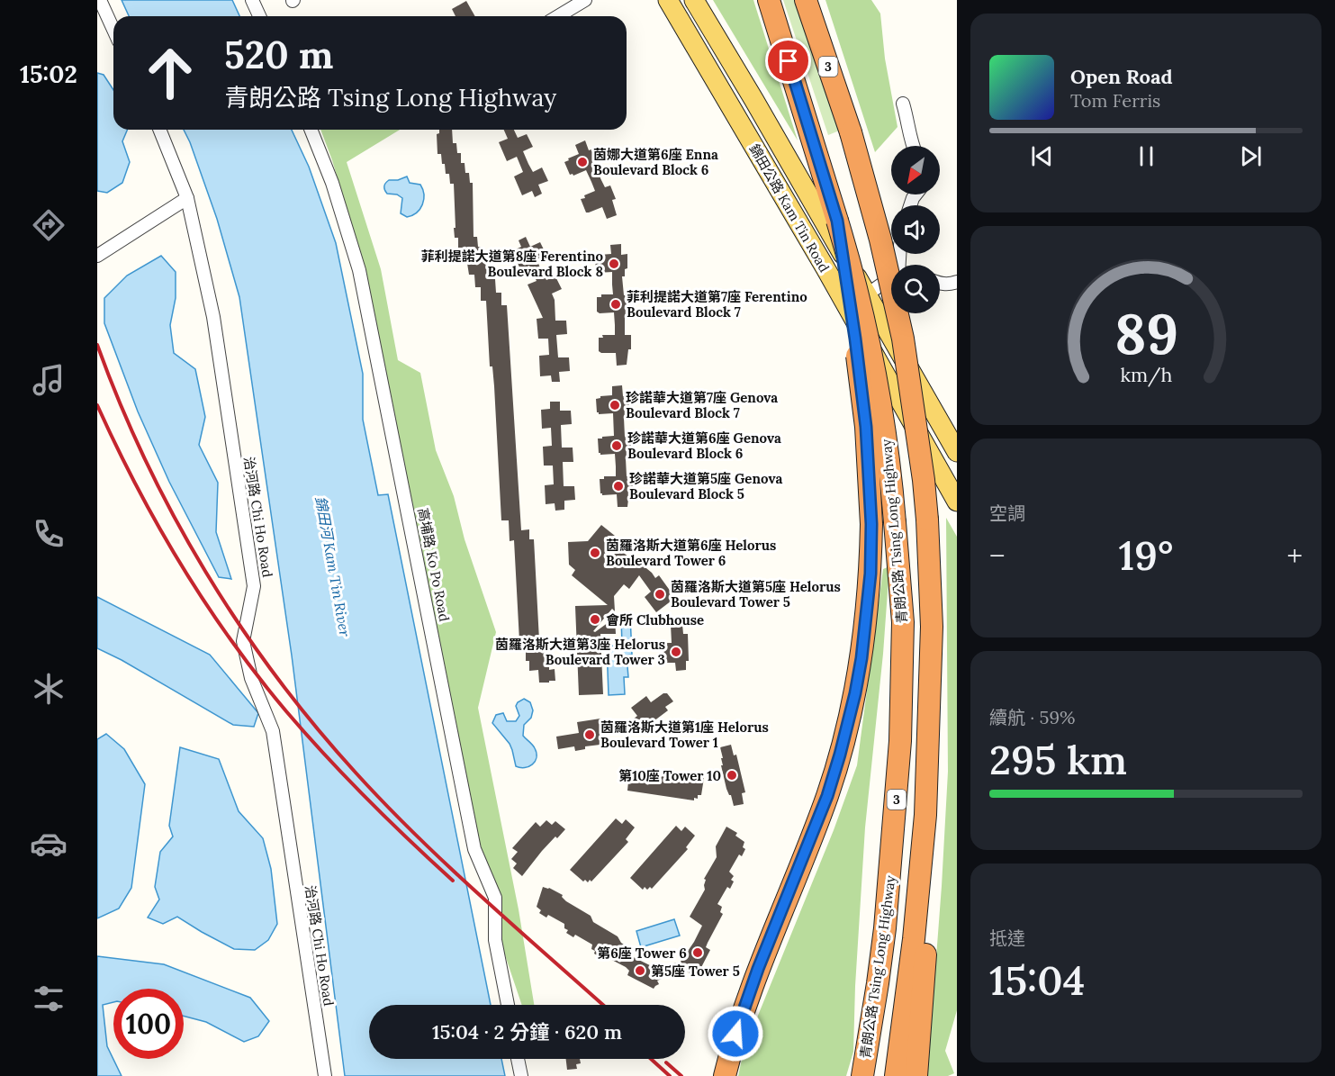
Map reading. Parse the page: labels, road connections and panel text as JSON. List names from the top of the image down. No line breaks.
{"streets":{"highway":["3","青朗公路 Tsing Long Highway"],"main road":["錦田公路 Kam Tin Road"],"street":["治河路 Chi Ho Road","高埔路 Ko Po Road"]},"water":["錦田河 Kam Tin River"],"places":["茵娜大道第6座 Enna Boulevard Block 6","菲利提諾大道第8座 Ferentino Boulevard Block 8","菲利提諾大道第7座 Ferentino Boulevard Block 7","珍諾華大道第7座 Genova Boulevard Block 7","珍諾華大道第6座 Genova Boulevard Block 6","珍諾華大道第5座 Genova Boulevard Block 5","茵羅洛斯大道第6座 Helorus Boulevard Tower 6","茵羅洛斯大道第5座 Helorus Boulevard Tower 5","會所 Clubhouse","茵羅洛斯大道第3座 Helorus Boulevard Tower 3","茵羅洛斯大道第1座 Helorus Boulevard Tower 1","第10座 Tower 10","第6座 Tower 6","第5座 Tower 5"],"north":"bottom left","page":{"tabs":"15:02","turn":["520 m","青朗公路 Tsing Long Highway"],"song":["Open Road","Tom Ferris"],"tile":["空調",["續航 · 59%","295 km"],["抵達","15:04"]],"heat":["−","19°","+"],"limit":"100","trip":"15:04 · 2 分鐘 · 620 m","gauge":["89","km/h"]}}
